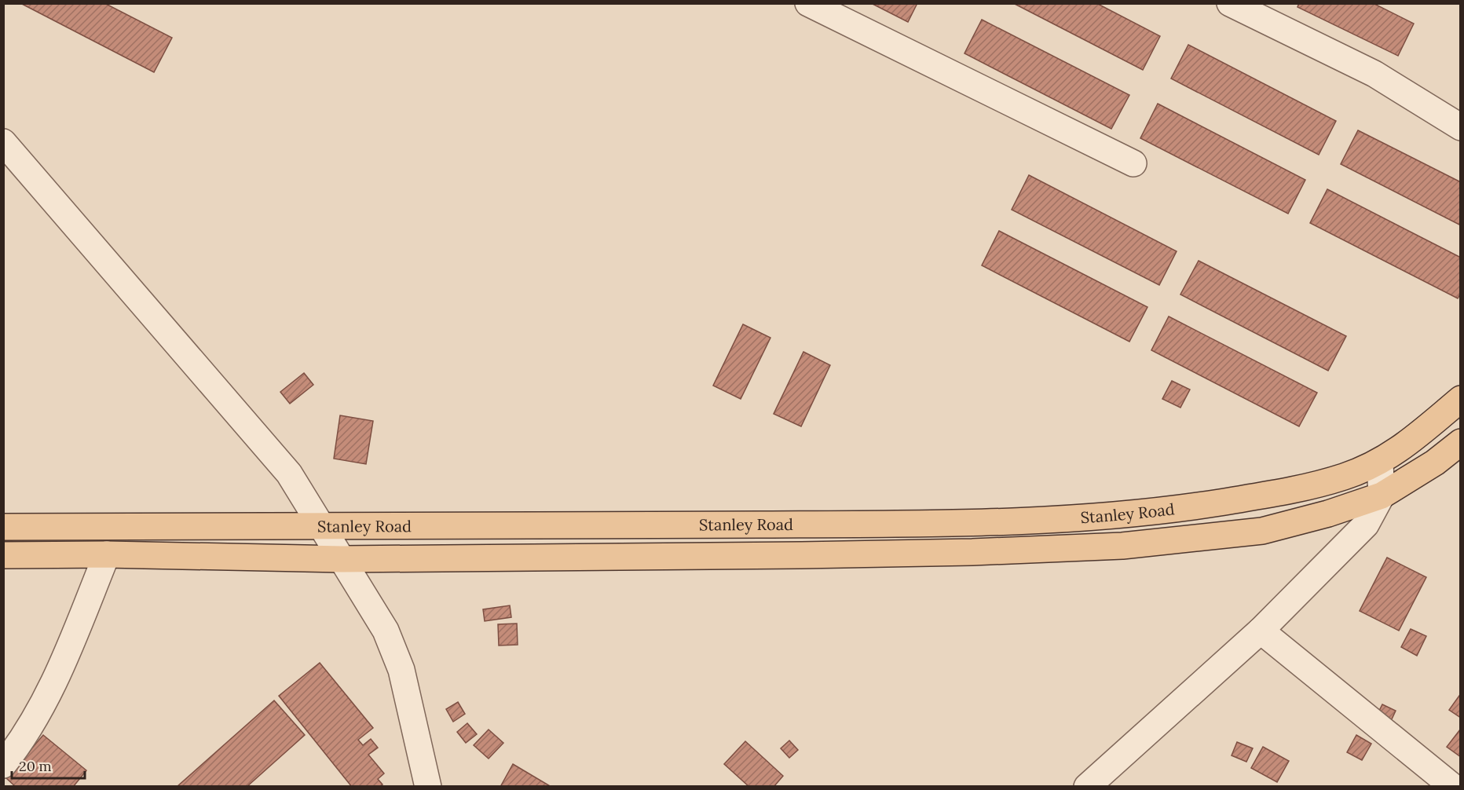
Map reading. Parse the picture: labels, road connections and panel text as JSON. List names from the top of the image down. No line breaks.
{"streets":{"main road":["Stanley Road"]},"scale_bar":"20 m"}
